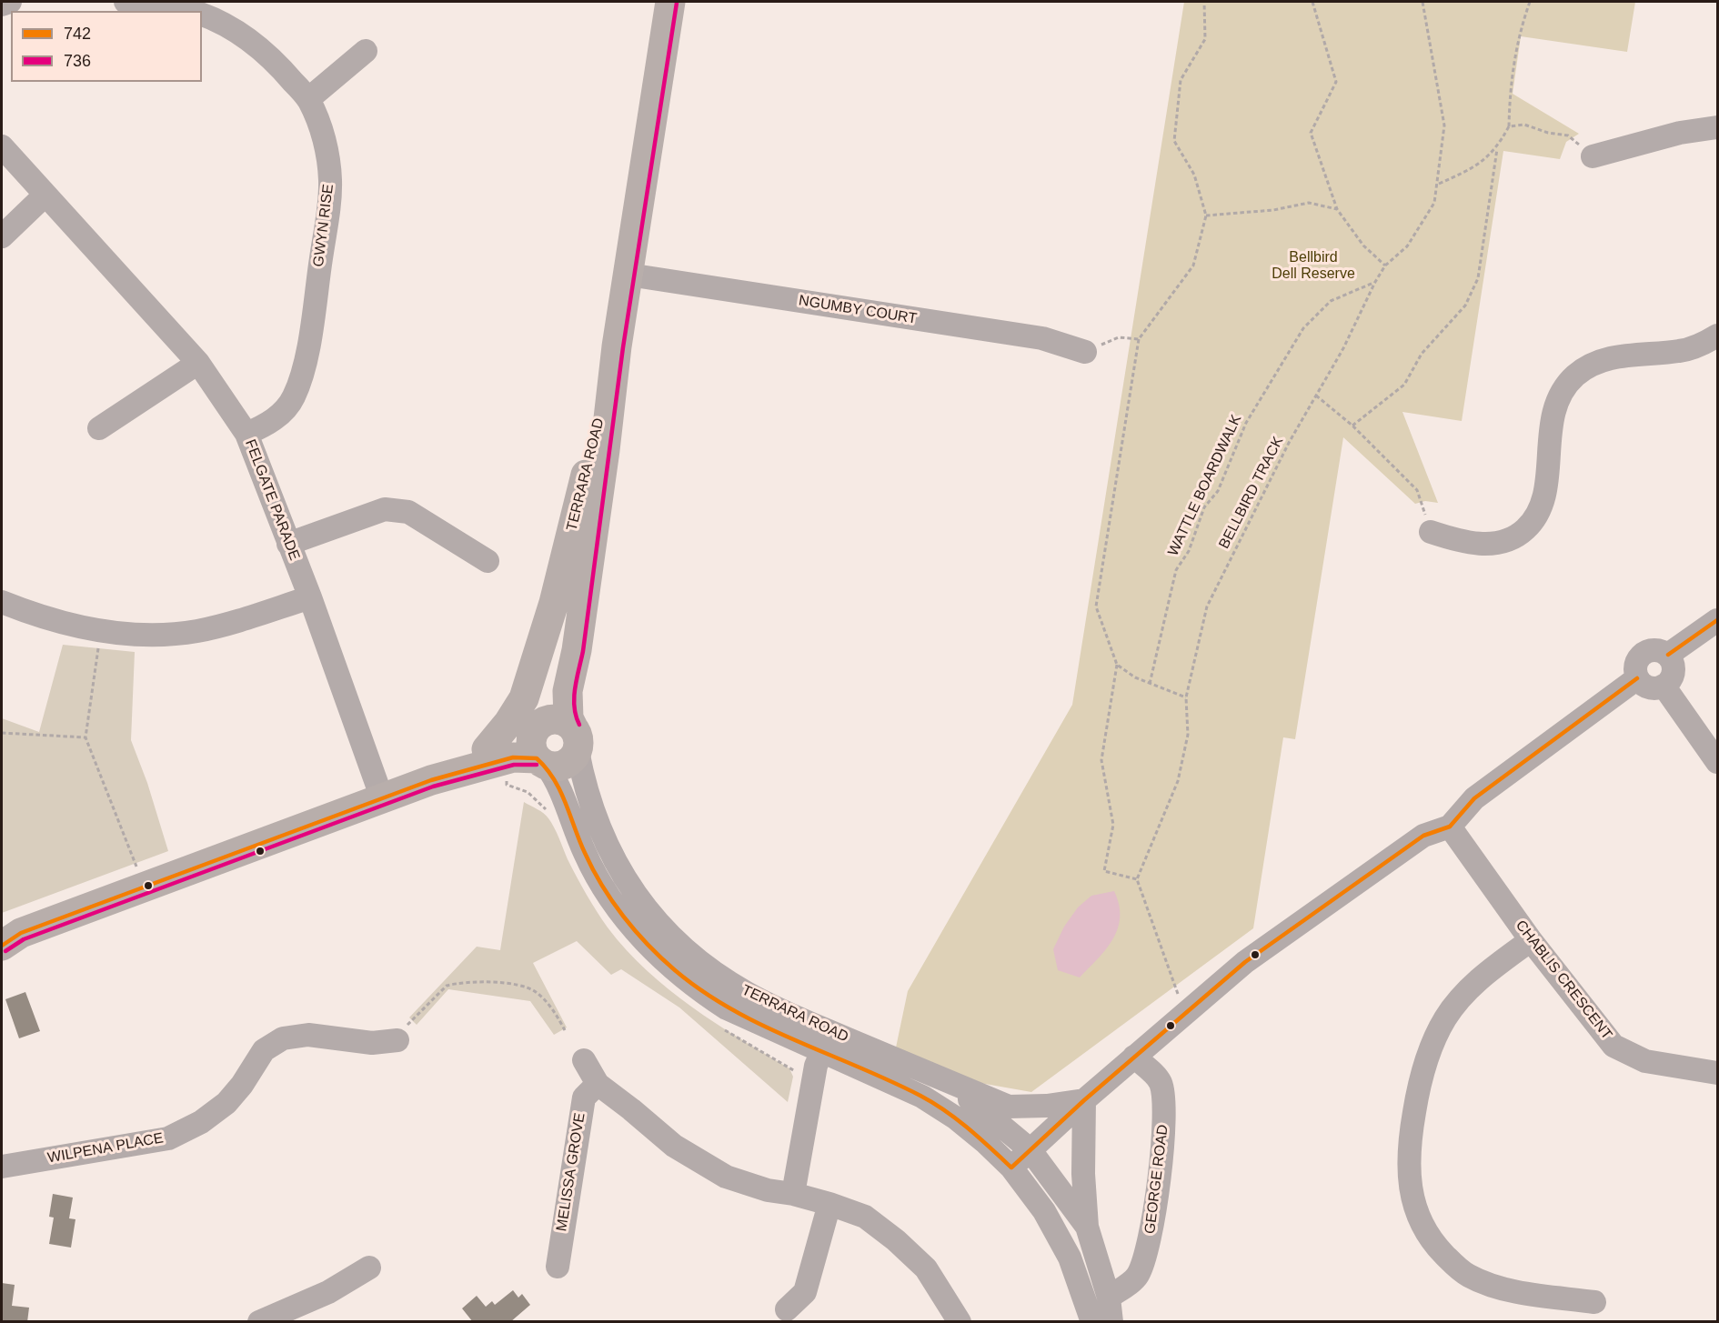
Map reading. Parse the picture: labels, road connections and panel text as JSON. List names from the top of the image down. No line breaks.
{"streets":{"main road":["TERRARA ROAD"],"street":["GWYN RISE","NGUMBY COURT","FELGATE PARADE","CHABLIS CRESCENT","WILPENA PLACE","MELISSA GROVE","GEORGE ROAD"],"path":["WATTLE BOARDWALK","BELLBIRD TRACK"]},"crossings":[["GWYN RISE","FELGATE PARADE"],["NGUMBY COURT","TERRARA ROAD"],["TERRARA ROAD","GEORGE ROAD"],["WATTLE BOARDWALK","BELLBIRD TRACK"]],"parks":["Bellbird Dell Reserve"],"lines":["transit line 736","transit line 742"],"legend":["742","736"]}
